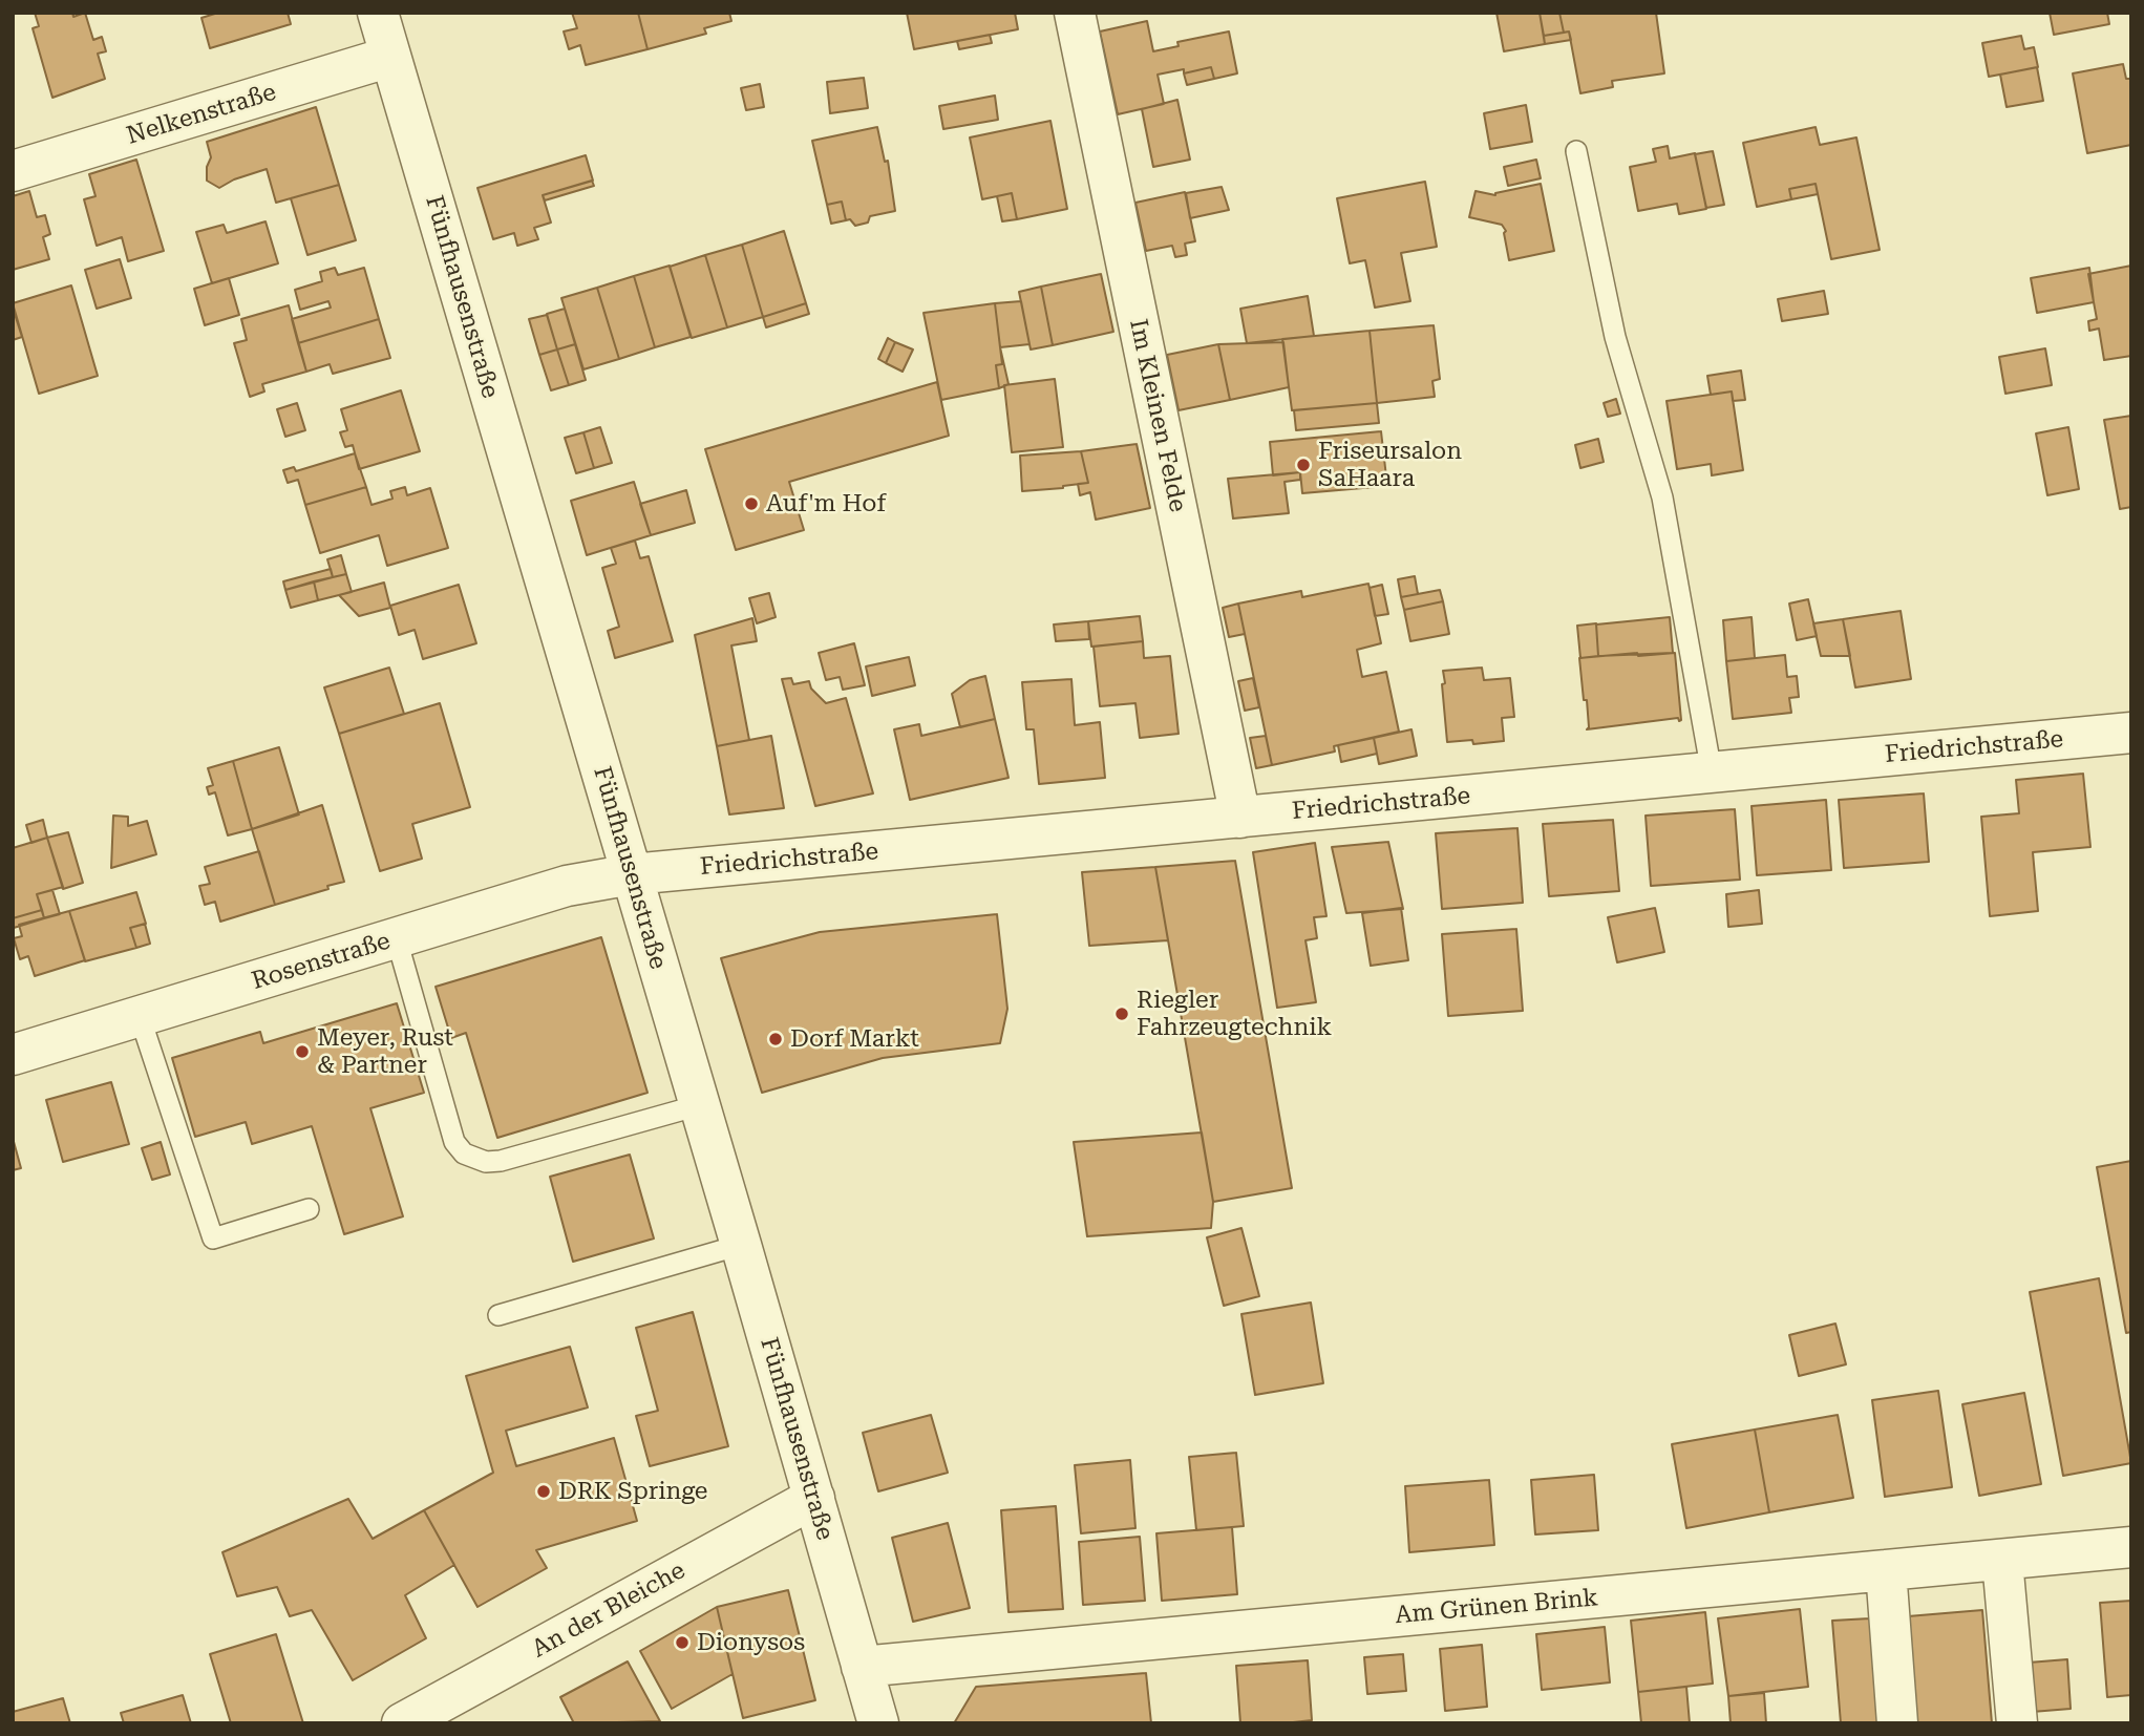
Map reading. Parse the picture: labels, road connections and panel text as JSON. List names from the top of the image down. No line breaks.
{"streets":{"street":["Nelkenstraße","Fünfhausenstraße","Im Kleinen Felde","Friedrichstraße","Rosenstraße","Am Grünen Brink","An der Bleiche"]},"crossings":[["Nelkenstraße","Fünfhausenstraße"],["Fünfhausenstraße","Friedrichstraße"],["Fünfhausenstraße","Rosenstraße"],["Fünfhausenstraße","Am Grünen Brink"],["Fünfhausenstraße","An der Bleiche"],["Im Kleinen Felde","Friedrichstraße"],["Friedrichstraße","Rosenstraße"]],"places":["Friseursalon SaHaara","Auf'm Hof","Riegler Fahrzeugtechnik","Dorf Markt","Meyer, Rust & Partner","DRK Springe","Dionysos"]}
